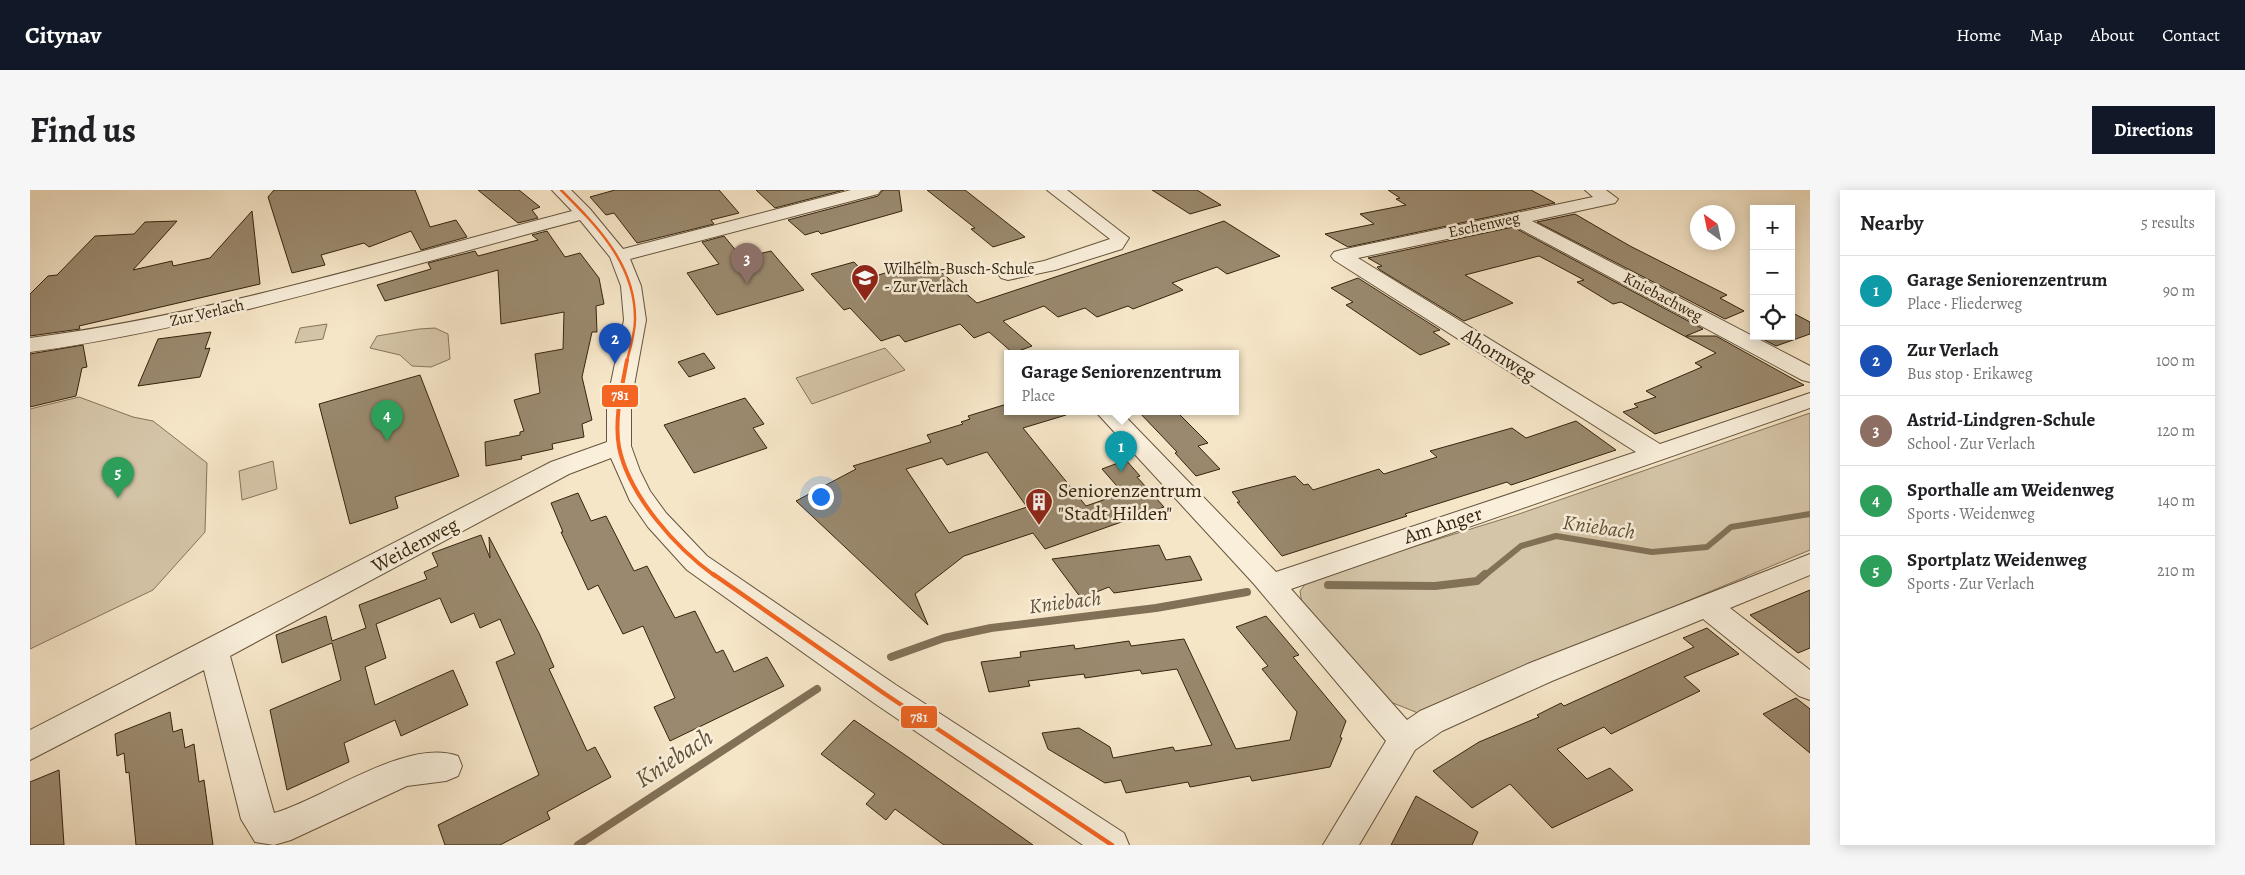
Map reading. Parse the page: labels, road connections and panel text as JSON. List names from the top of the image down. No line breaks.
{"streets":{"street":["Eschenweg","Kniebachweg","Zur Verlach","Ahornweg","Am Anger","Weidenweg"]},"crossings":[["Eschenweg","Kniebachweg"],["Eschenweg","Ahornweg"],["Ahornweg","Am Anger"]],"water":["Kniebach"],"places":{"school or university":["Wilhelm-Busch-Schule - Zur Verlach"],"building":["Seniorenzentrum \"Stadt Hilden\""]},"lines":["transit line 781"],"north":"top left","page":{"header":"Citynav","nav":["Home","Map","About","Contact"],"title":"Find us","buttons":"Directions","heading":["Nearby","5 results"],"map_buttons":["+","−"],"pins":["3","2","4","1","5"],"list":[{"mark":"1","name":"Garage Seniorenzentrum","note":"Place · Fliederweg","value":"90 m"},{"mark":"2","name":"Zur Verlach","note":"Bus stop · Erikaweg","value":"100 m"},{"mark":"3","name":"Astrid-Lindgren-Schule","note":"School · Zur Verlach","value":"120 m"},{"mark":"4","name":"Sporthalle am Weidenweg","note":"Sports · Weidenweg","value":"140 m"},{"mark":"5","name":"Sportplatz Weidenweg","note":"Sports · Zur Verlach","value":"210 m"}],"popup":["Garage Seniorenzentrum","Place"]}}
